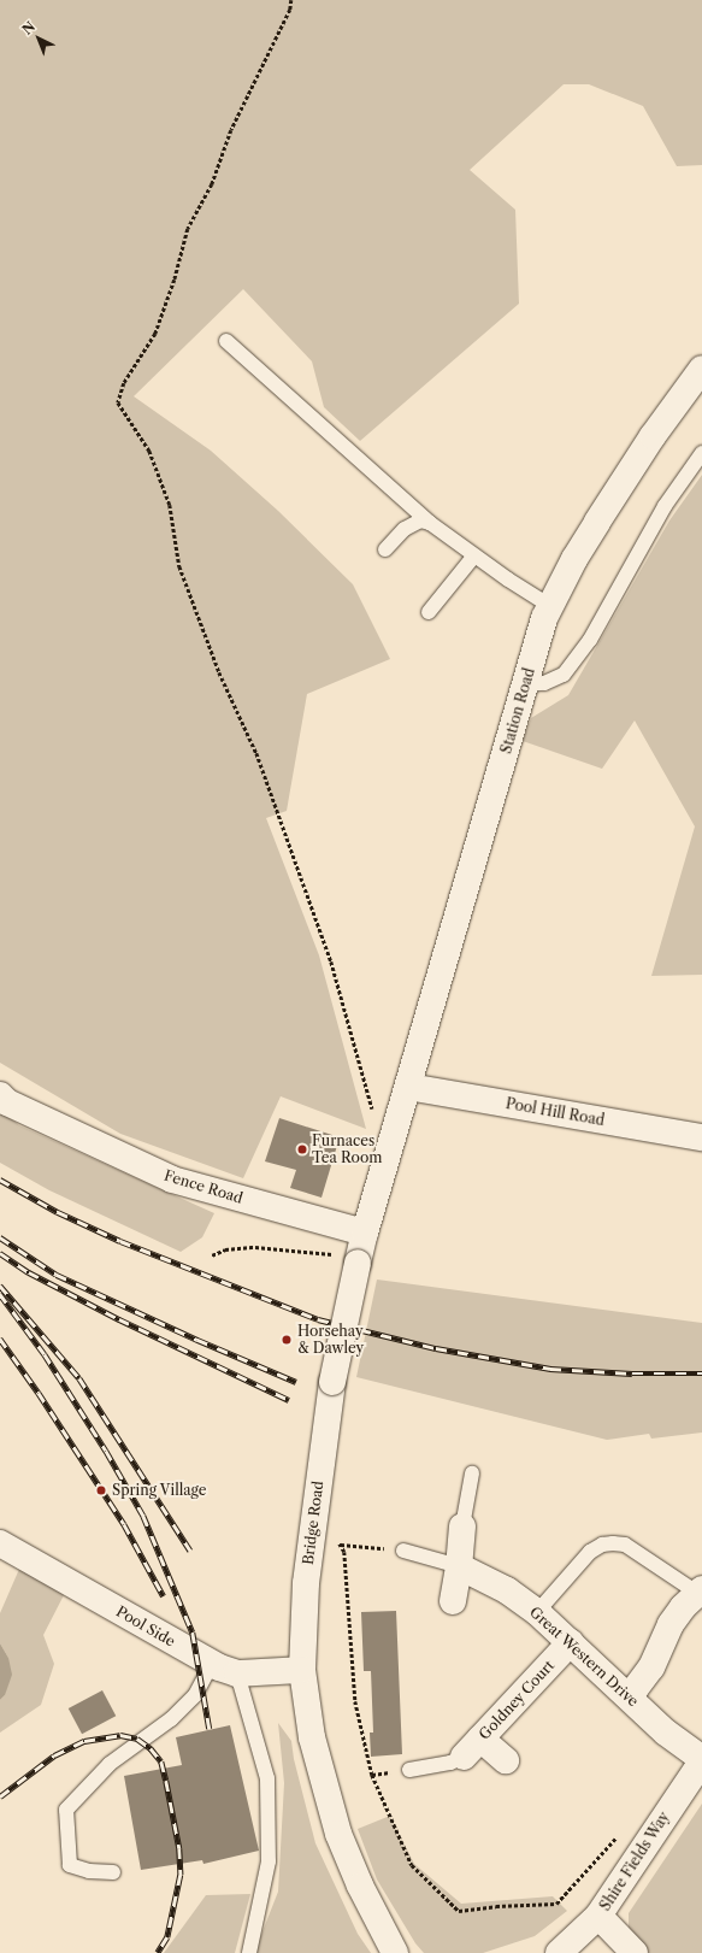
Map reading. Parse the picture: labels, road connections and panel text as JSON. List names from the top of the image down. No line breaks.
{"streets":{"street":["Station Road","Pool Hill Road","Fence Road","Bridge Road","Pool Side","Great Western Drive","Goldney Court","Shire Fields Way"]},"crossings":[["Station Road","Pool Hill Road"],["Station Road","Bridge Road"],["Pool Hill Road","Bridge Road"],["Fence Road","Bridge Road"],["Bridge Road","Pool Side"],["Great Western Drive","Goldney Court"],["Great Western Drive","Shire Fields Way"]],"places":["Furnaces Tea Room","Horsehay & Dawley","Spring Village"],"north":"top left"}
